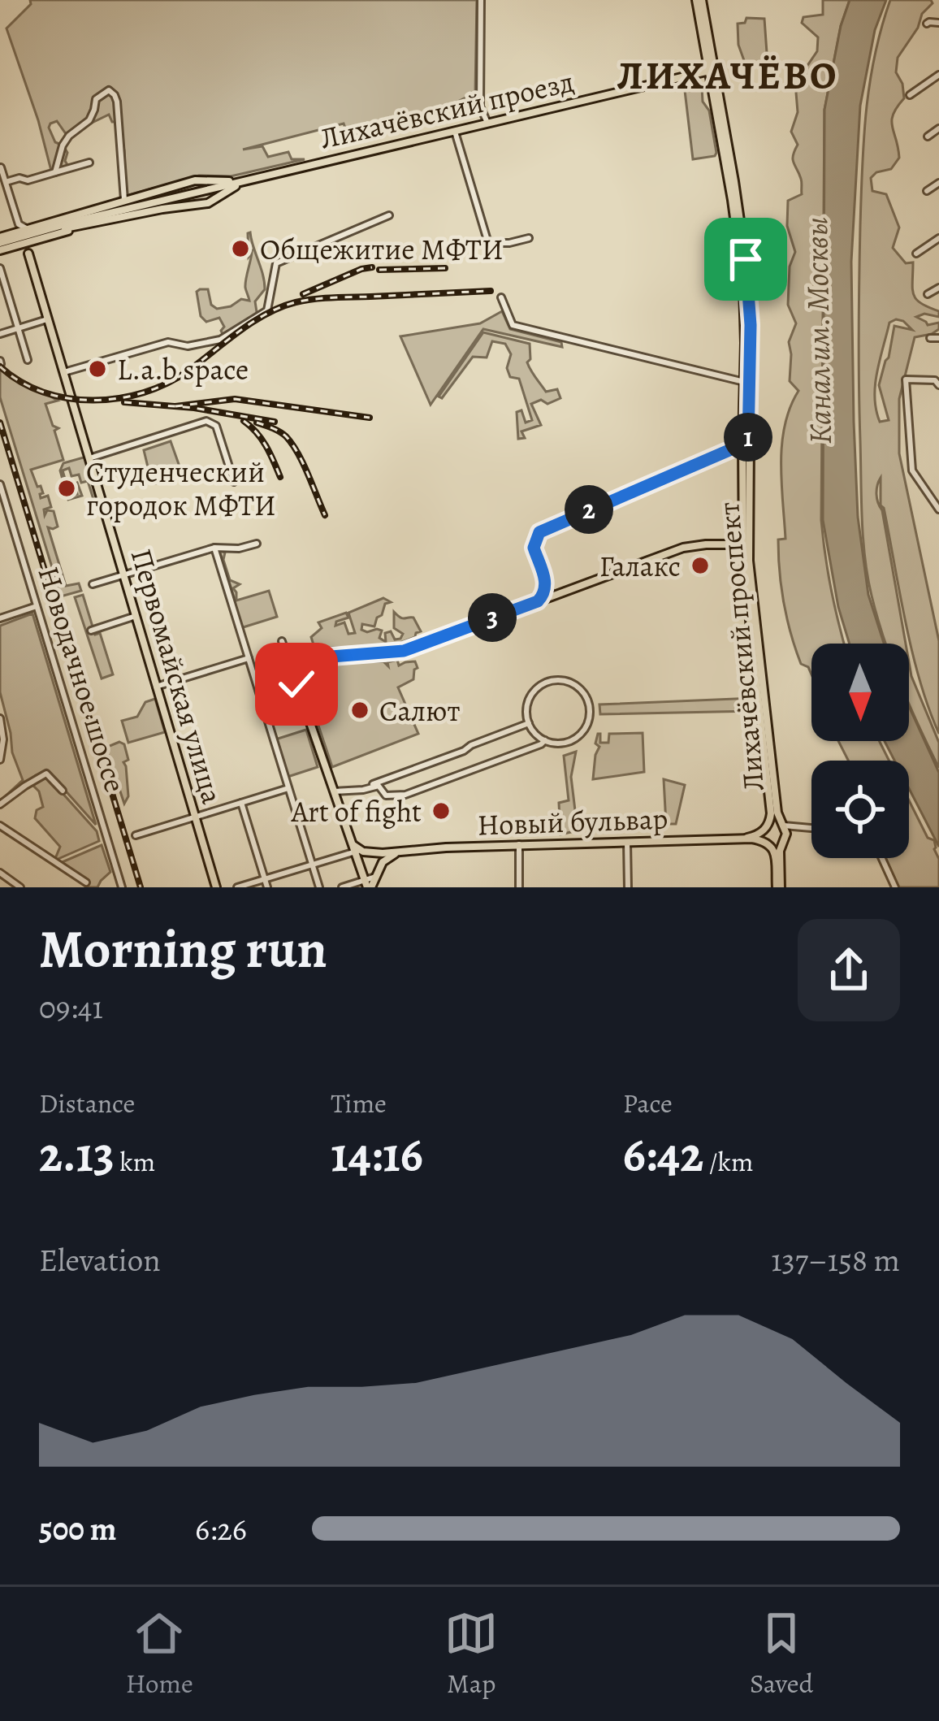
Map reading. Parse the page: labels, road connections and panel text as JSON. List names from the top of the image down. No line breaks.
{"streets":{"main road":["Лихачёвский проезд","Лихачёвский проспект","Первомайская улица","Новый бульвар"],"street":["Новодачное шоссе"]},"crossings":[["Лихачёвский проезд","Лихачёвский проспект"],["Лихачёвский проспект","Новый бульвар"]],"districts":["ЛИХАЧЁВО"],"water":["Канал им. Москвы"],"places":["Общежитие МФТИ","L.a.b space","Студенческий городок МФТИ","Галакс","Салют","Art of fight"],"north":"bottom","page":{"pins":["1","2","3"],"heading":["Morning run","09:41"],"stats":[["Distance","2.13 km"],["Time","14:16"],["Pace","6:42 /km"]],"chart":["Elevation","137–158 m"],"list":[{"name":"500 m","note":"6:26"}],"tabs":["Home","Map","Saved"]}}
